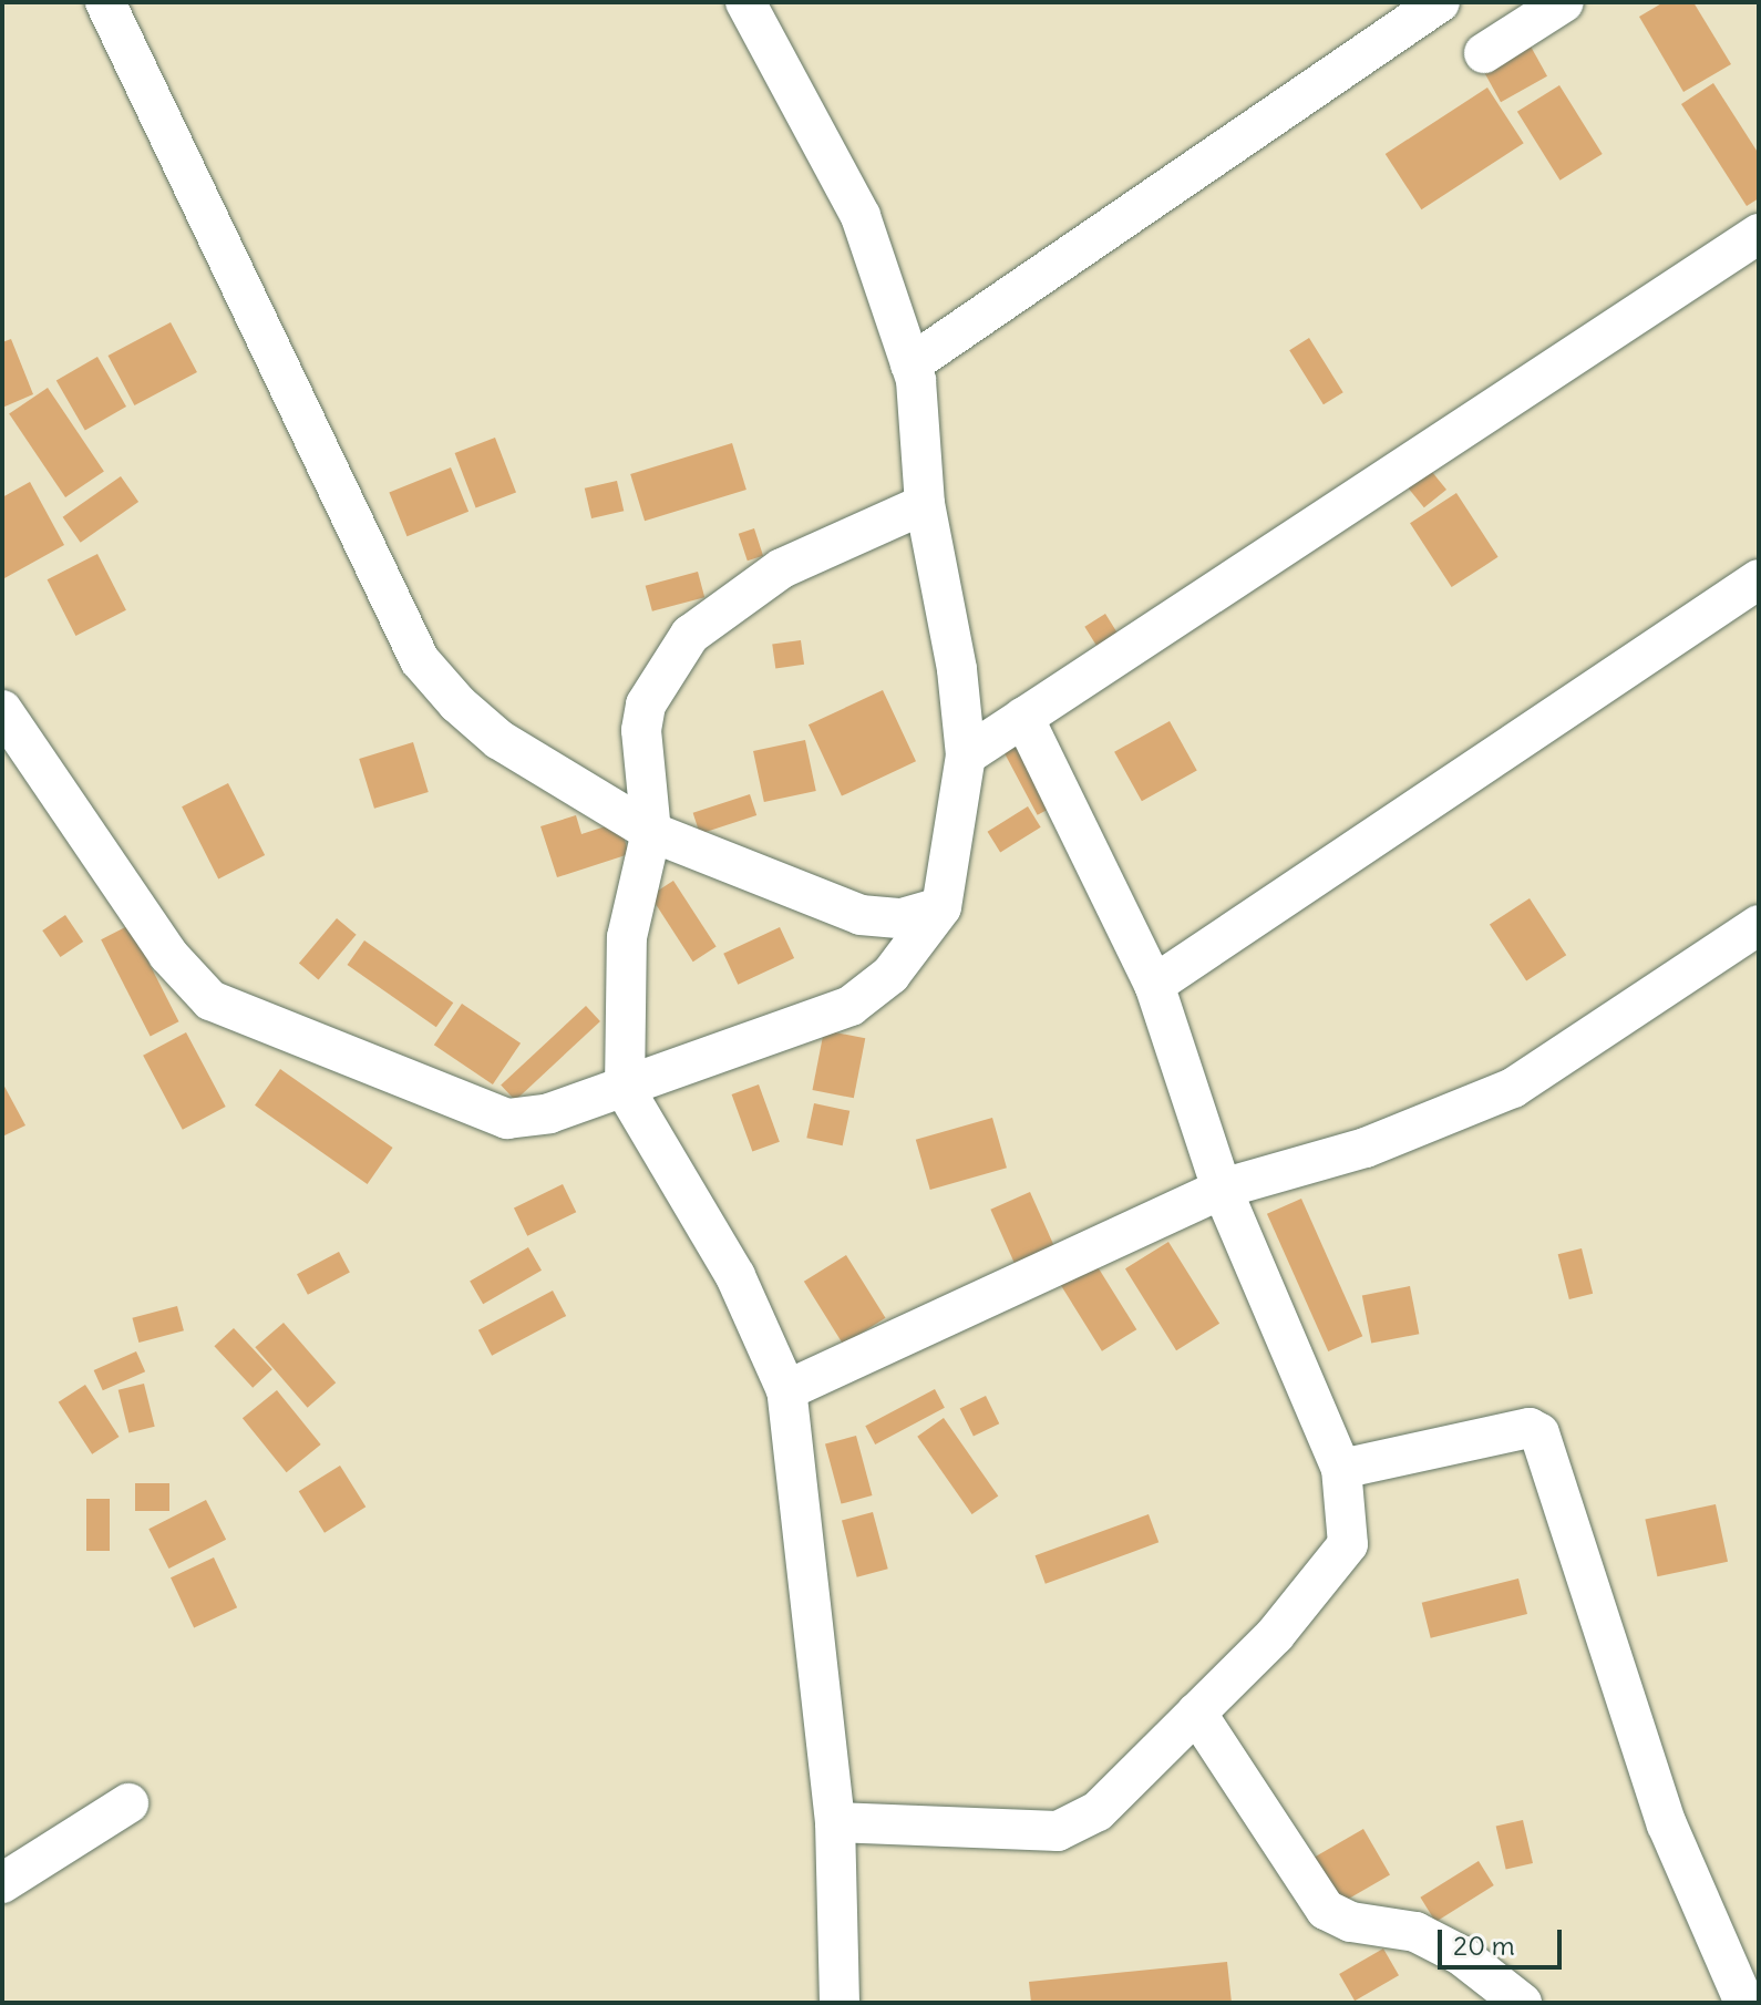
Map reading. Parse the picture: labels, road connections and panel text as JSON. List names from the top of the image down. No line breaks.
{"scale_bar":"20 m"}
